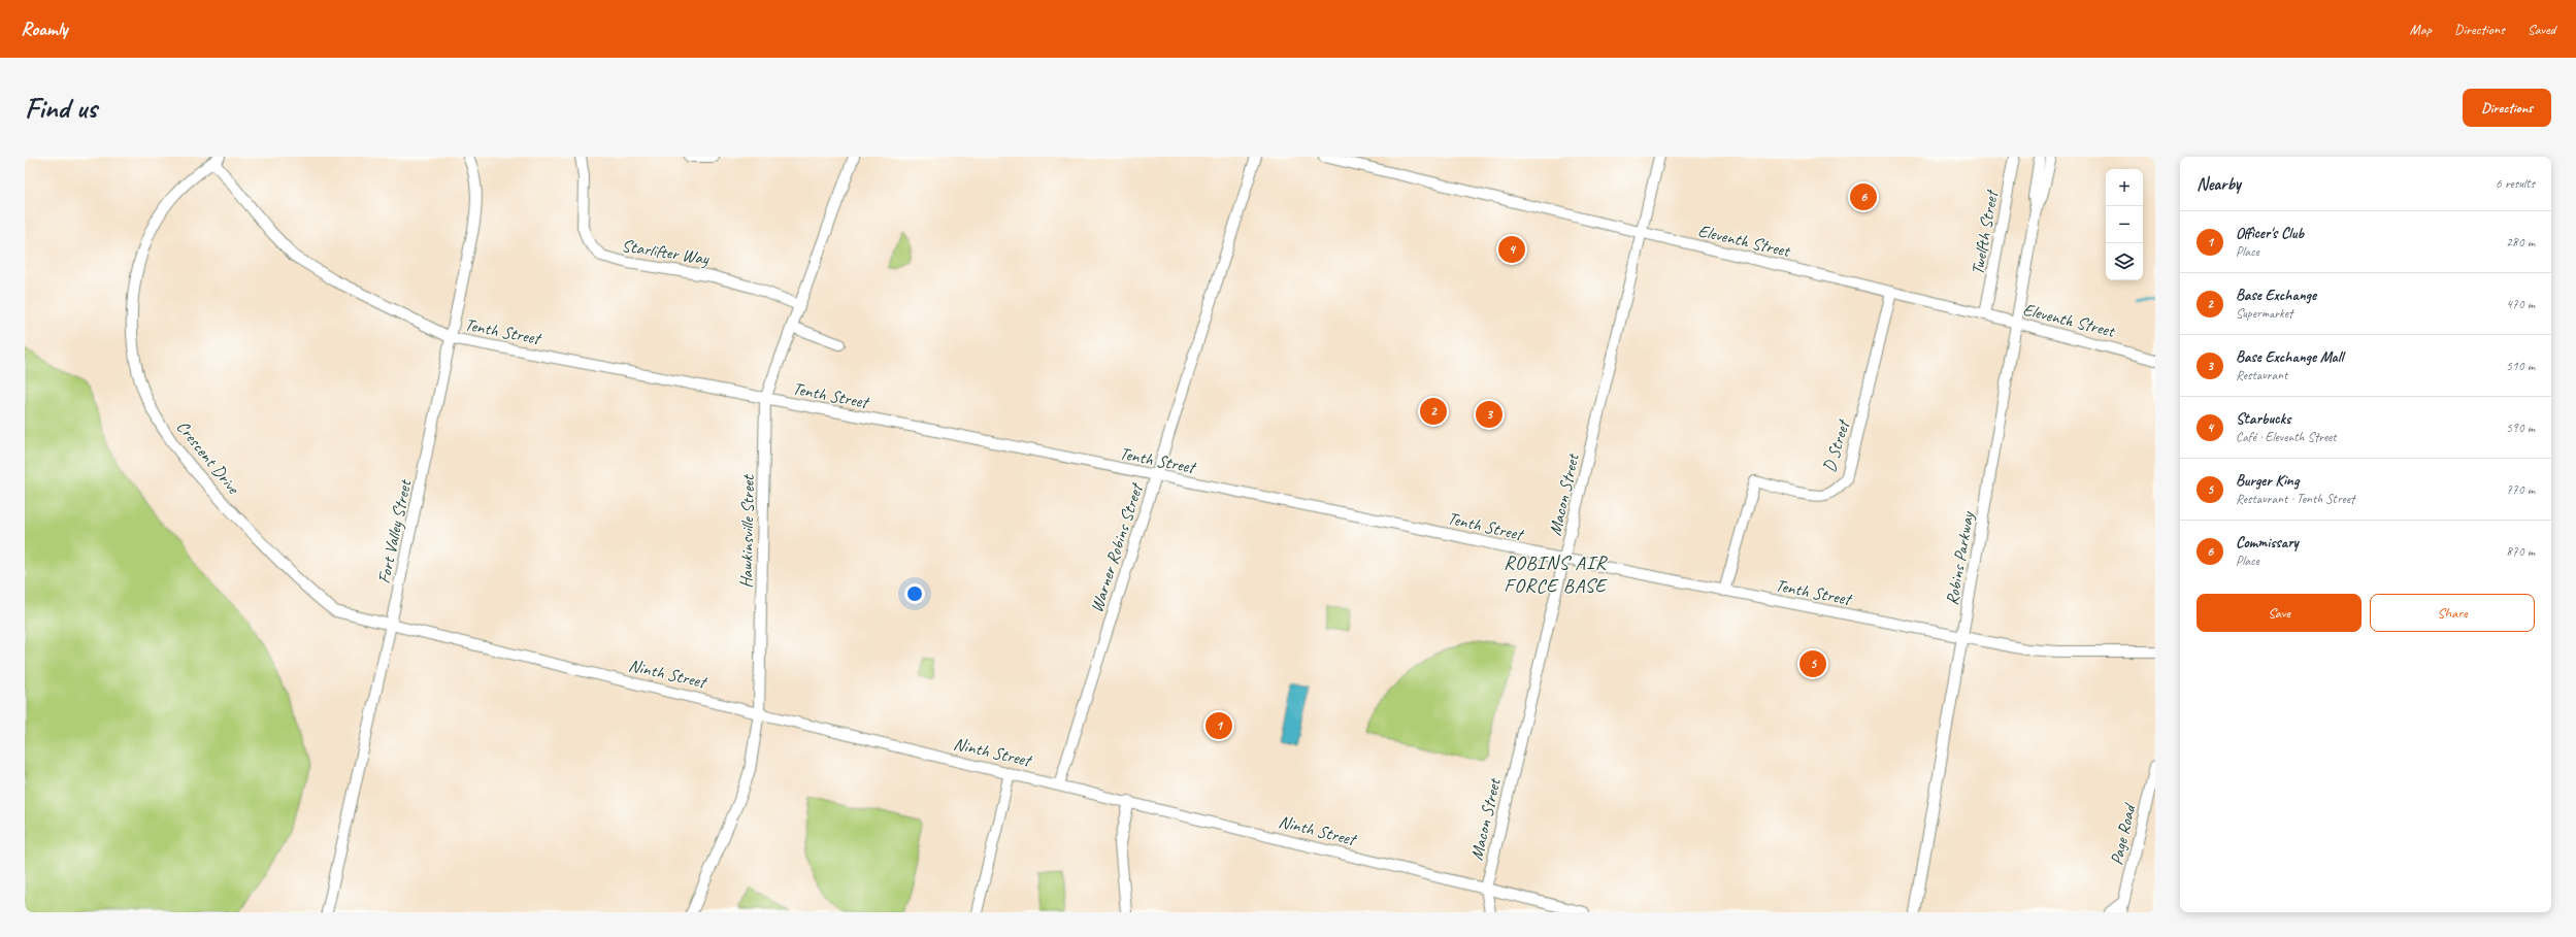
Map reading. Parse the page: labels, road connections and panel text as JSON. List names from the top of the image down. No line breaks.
{"streets":{"street":["Twelfth Street","Eleventh Street","Starlifter Way","Tenth Street","D Street","Crescent Drive","Macon Street","Fort Valley Street","Hawkinsville Street","Warner Robins Street","Robins Parkway","Ninth Street","Page Road"]},"crossings":[["Twelfth Street","Eleventh Street"],["Eleventh Street","D Street"],["Eleventh Street","Macon Street"],["Eleventh Street","Robins Parkway"],["Starlifter Way","Hawkinsville Street"],["Tenth Street","D Street"],["Tenth Street","Crescent Drive"],["Tenth Street","Macon Street"],["Tenth Street","Fort Valley Street"],["Tenth Street","Hawkinsville Street"],["Tenth Street","Warner Robins Street"],["Tenth Street","Robins Parkway"],["Crescent Drive","Fort Valley Street"],["Crescent Drive","Ninth Street"],["Macon Street","Ninth Street"],["Fort Valley Street","Ninth Street"],["Hawkinsville Street","Ninth Street"],["Warner Robins Street","Ninth Street"]],"districts":["ROBINS AIR FORCE BASE"],"page":{"header":"Roamly","nav":["Map","Directions","Saved"],"buttons":["Directions",["Save","Share"]],"title":"Find us","heading":["Nearby","6 results"],"map_buttons":["+","−"],"pins":["6","4","2","3","5","1"],"list":[{"mark":"1","name":"Officer's Club","note":"Place","value":"280 m"},{"mark":"2","name":"Base Exchange","note":"Supermarket","value":"470 m"},{"mark":"3","name":"Base Exchange Mall","note":"Restaurant","value":"510 m"},{"mark":"4","name":"Starbucks","note":"Café · Eleventh Street","value":"590 m"},{"mark":"5","name":"Burger King","note":"Restaurant · Tenth Street","value":"770 m"},{"mark":"6","name":"Commissary","note":"Place","value":"870 m"}]}}
